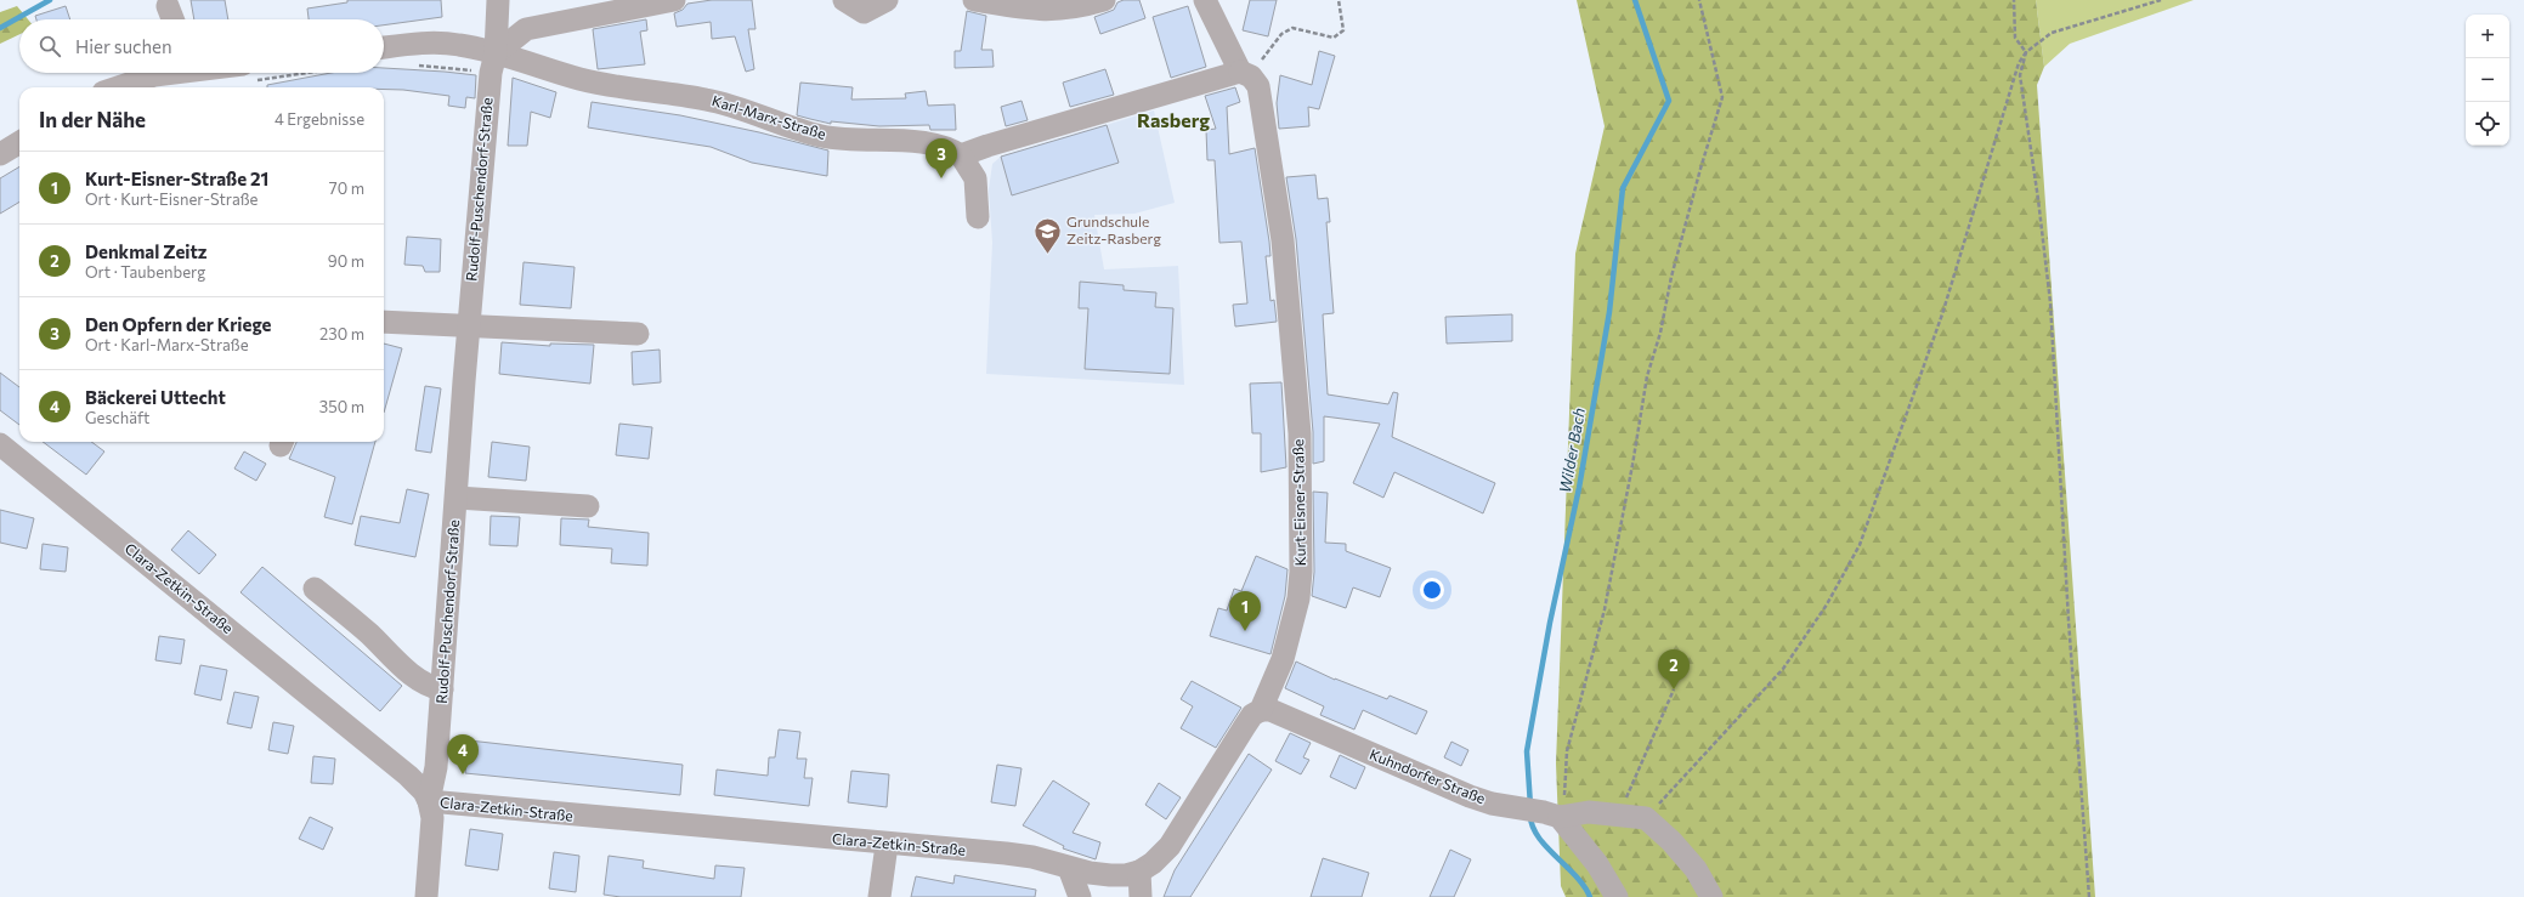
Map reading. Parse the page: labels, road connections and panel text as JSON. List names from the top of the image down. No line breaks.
{"streets":{"street":["Karl-Marx-Straße","Rudolf-Puschendorf-Straße","Kurt-Eisner-Straße","Clara-Zetkin-Straße","Kuhndorfer Straße"]},"crossings":[["Karl-Marx-Straße","Rudolf-Puschendorf-Straße"],["Rudolf-Puschendorf-Straße","Clara-Zetkin-Straße"],["Kurt-Eisner-Straße","Clara-Zetkin-Straße"],["Kurt-Eisner-Straße","Kuhndorfer Straße"]],"districts":["Rasberg"],"water":["Wilder Bach"],"places":{"school or university":["Grundschule Zeitz-Rasberg"]},"page":{"map_buttons":["+","−"],"search":"Hier suchen","heading":["In der Nähe","4 Ergebnisse"],"pins":["3","1","2","4"],"list":[{"mark":"1","name":"Kurt-Eisner-Straße 21","note":"Ort · Kurt-Eisner-Straße","value":"70 m"},{"mark":"2","name":"Denkmal Zeitz","note":"Ort · Taubenberg","value":"90 m"},{"mark":"3","name":"Den Opfern der Kriege","note":"Ort · Karl-Marx-Straße","value":"230 m"},{"mark":"4","name":"Bäckerei Uttecht","note":"Geschäft","value":"350 m"}]}}
